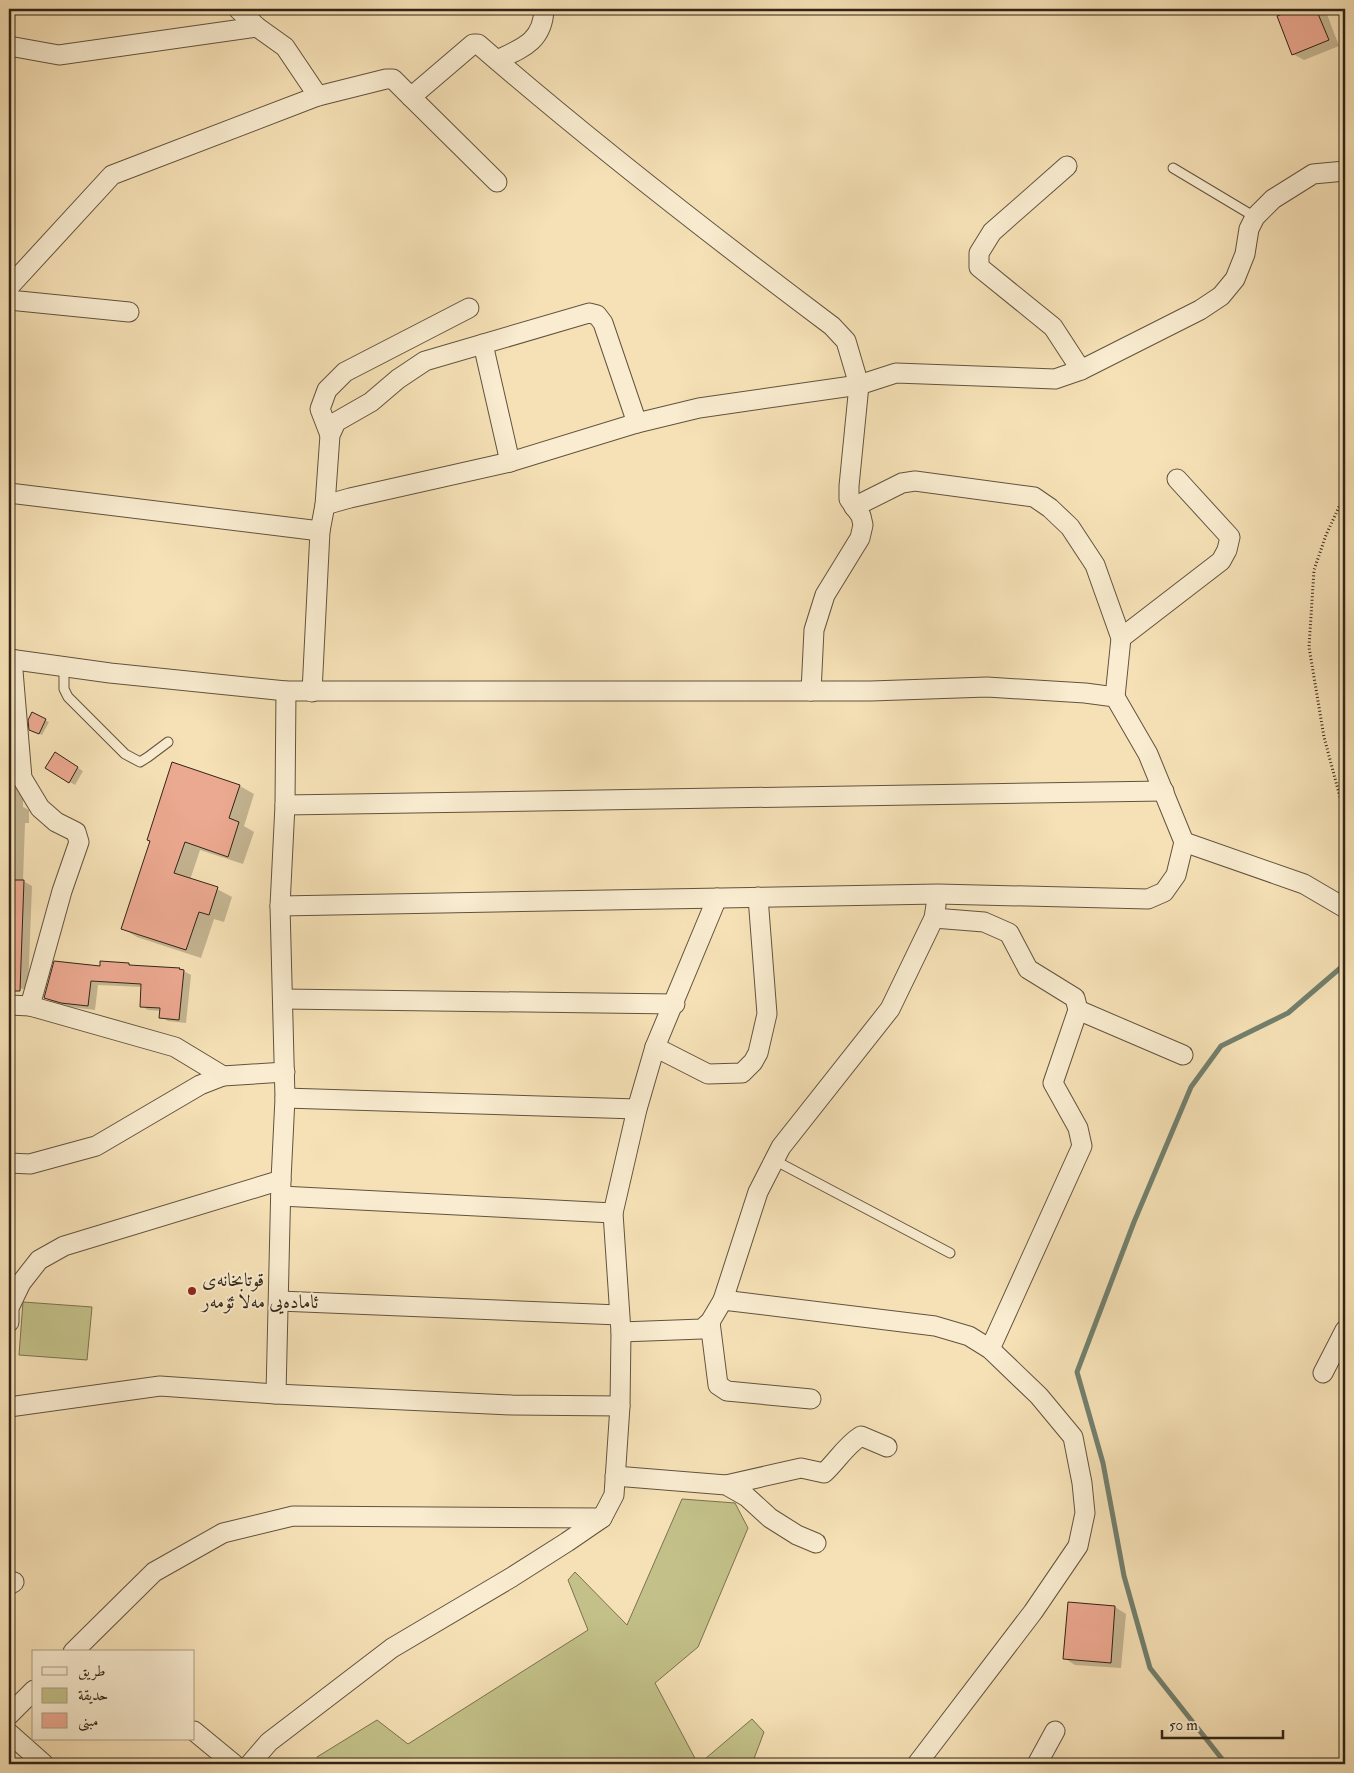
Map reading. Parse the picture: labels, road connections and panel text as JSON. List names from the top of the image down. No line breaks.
{"places":["قوتابخانەی ئامادەیی مەلا ئۆمەر"],"legend":["طريق","حديقة","مبنى"],"scale_bar":"50 m"}
